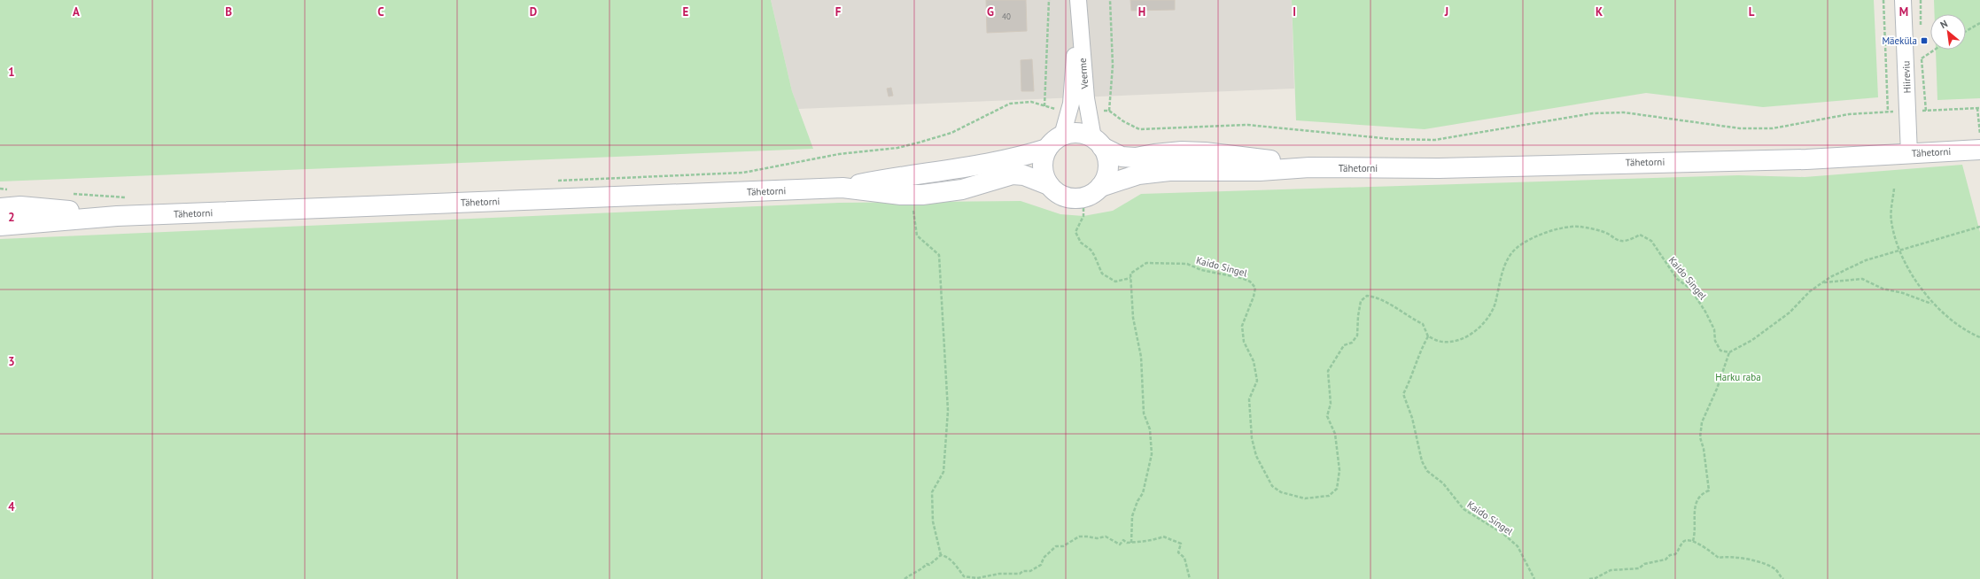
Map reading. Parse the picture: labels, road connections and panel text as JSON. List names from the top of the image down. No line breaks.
{"streets":{"street":["Veerme","Hiireviu","Tähetorni"],"path":["Kaido Singel"]},"crossings":[["Veerme","Tähetorni"],["Hiireviu","Tähetorni"]],"parks":["Harku raba"],"places":{"transit":["Mäeküla"]},"house_numbers":["40"],"north":"top left","grid":{"columns":["A","B","C","D","E","F","G","H","I","J","K","L","M"],"rows":["1","2","3","4"]}}
